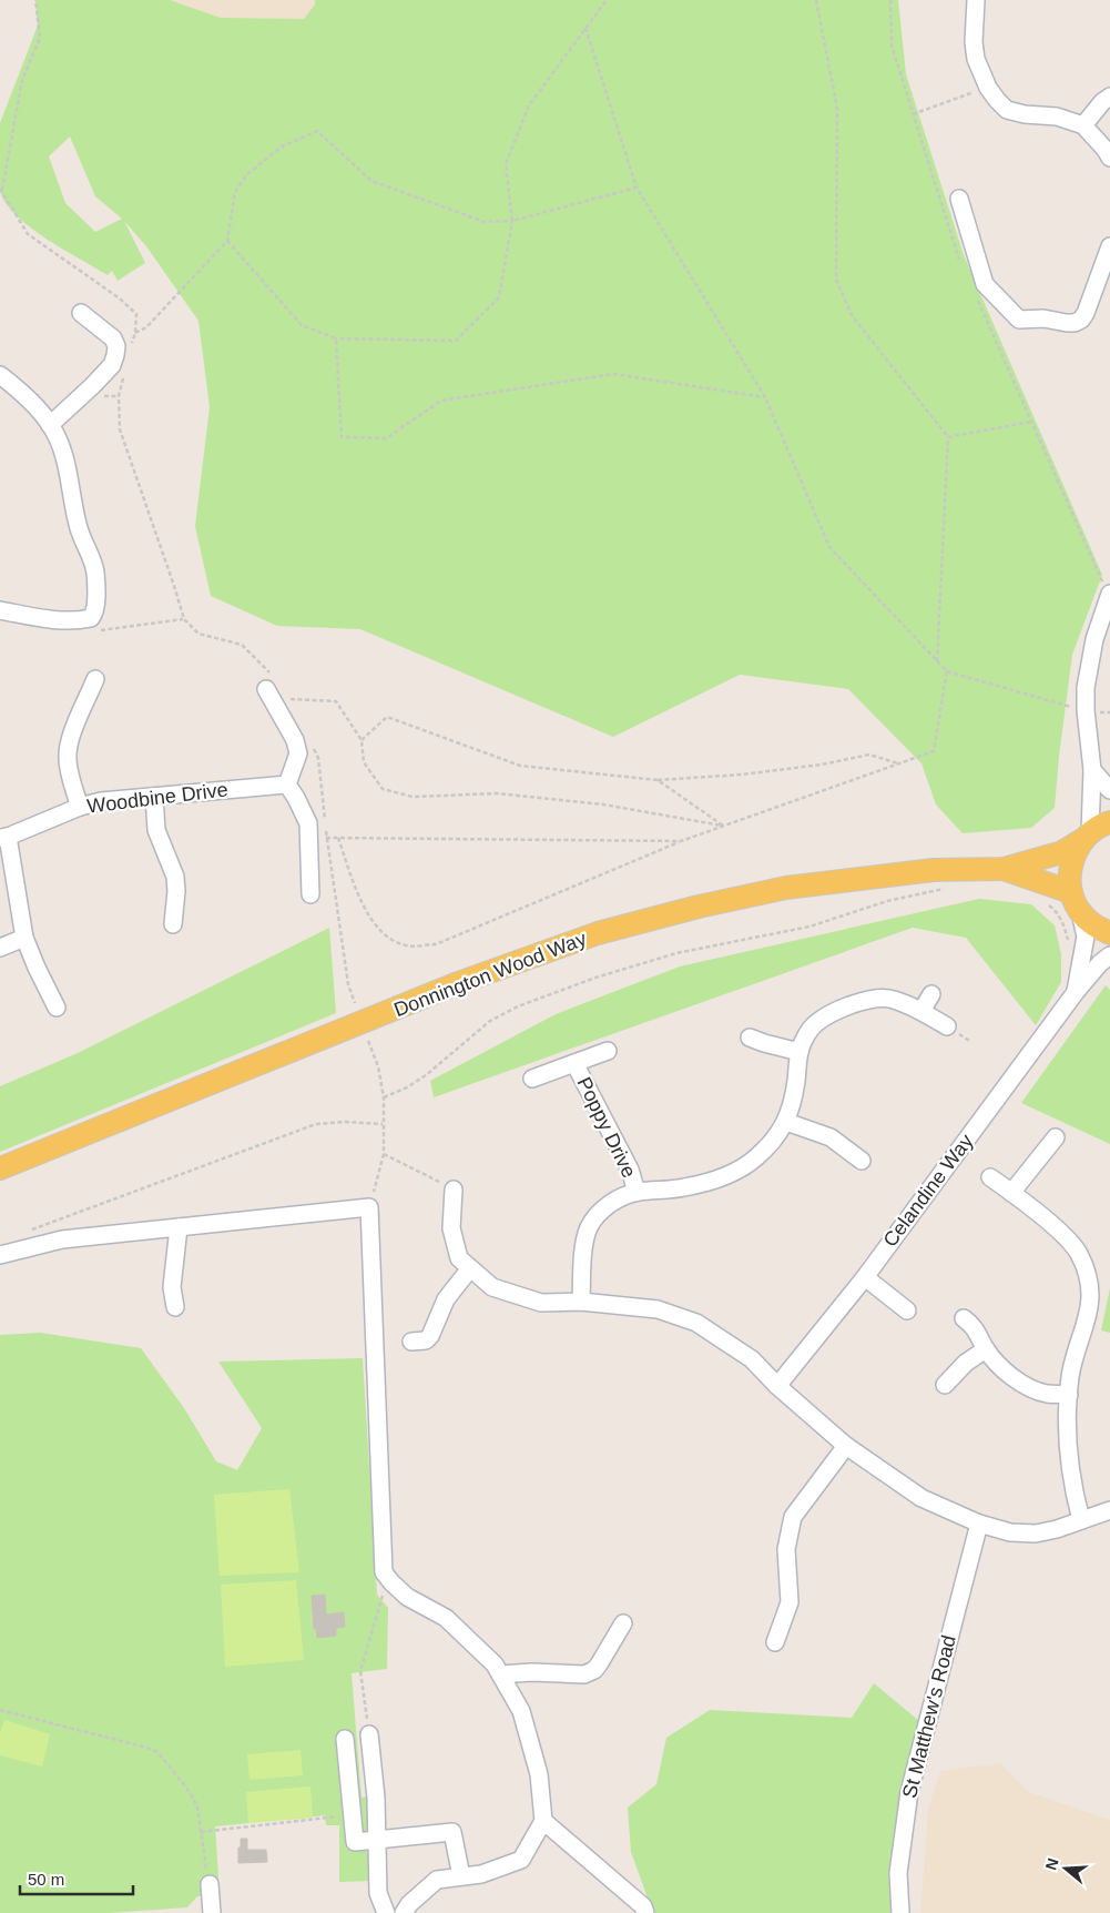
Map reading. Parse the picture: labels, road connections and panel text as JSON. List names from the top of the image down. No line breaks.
{"streets":{"main road":["Donnington Wood Way"],"street":["Woodbine Drive","Poppy Drive","Celandine Way","St Matthew's Road"]},"scale_bar":"50 m","north":"left"}
